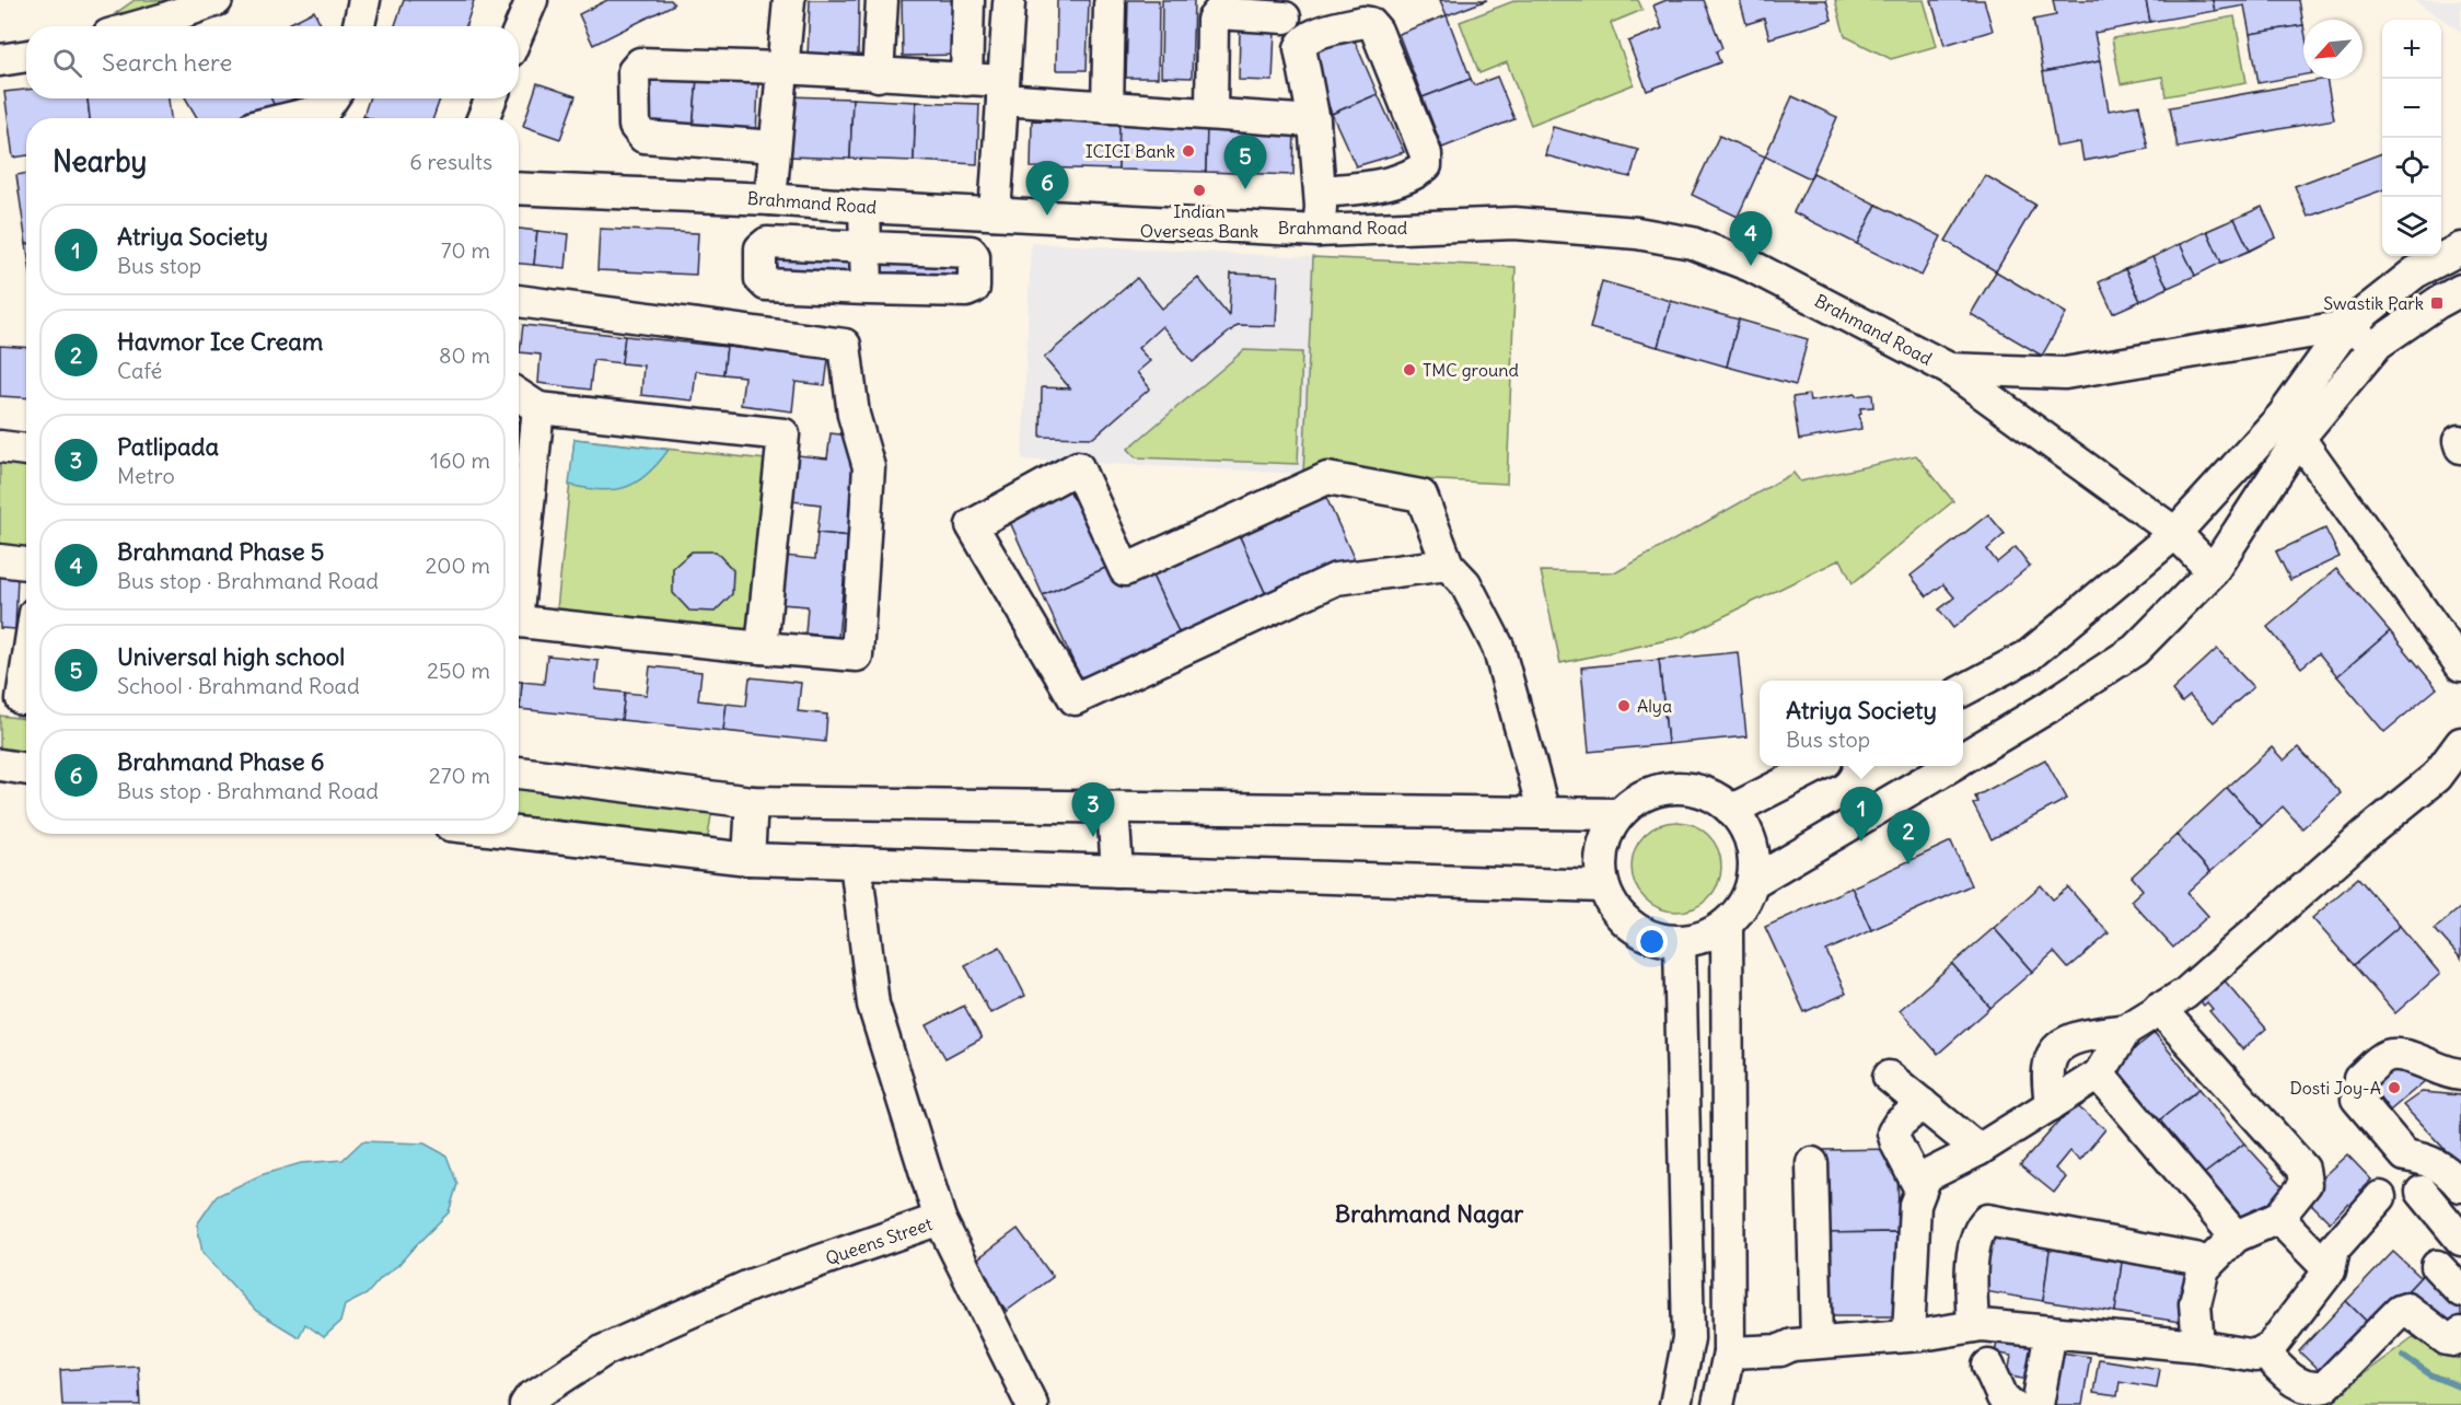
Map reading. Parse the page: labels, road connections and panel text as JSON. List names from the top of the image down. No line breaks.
{"streets":{"street":["Brahmand Road","Queens Street"]},"districts":["Brahmand Nagar"],"places":{"other":["ICICI Bank","Indian Overseas Bank","TMC ground","Alya","Dosti Joy-A"],"transit":["Swastik Park"]},"north":"bottom left","page":{"map_buttons":["+","−"],"search":"Search here","heading":["Nearby","6 results"],"pins":["5","6","4","3","1","2"],"list":[{"mark":"1","name":"Atriya Society","note":"Bus stop","value":"70 m"},{"mark":"2","name":"Havmor Ice Cream","note":"Café","value":"80 m"},{"mark":"3","name":"Patlipada","note":"Metro","value":"160 m"},{"mark":"4","name":"Brahmand Phase 5","note":"Bus stop · Brahmand Road","value":"200 m"},{"mark":"5","name":"Universal high school","note":"School · Brahmand Road","value":"250 m"},{"mark":"6","name":"Brahmand Phase 6","note":"Bus stop · Brahmand Road","value":"270 m"}],"popup":["Atriya Society","Bus stop"]}}
